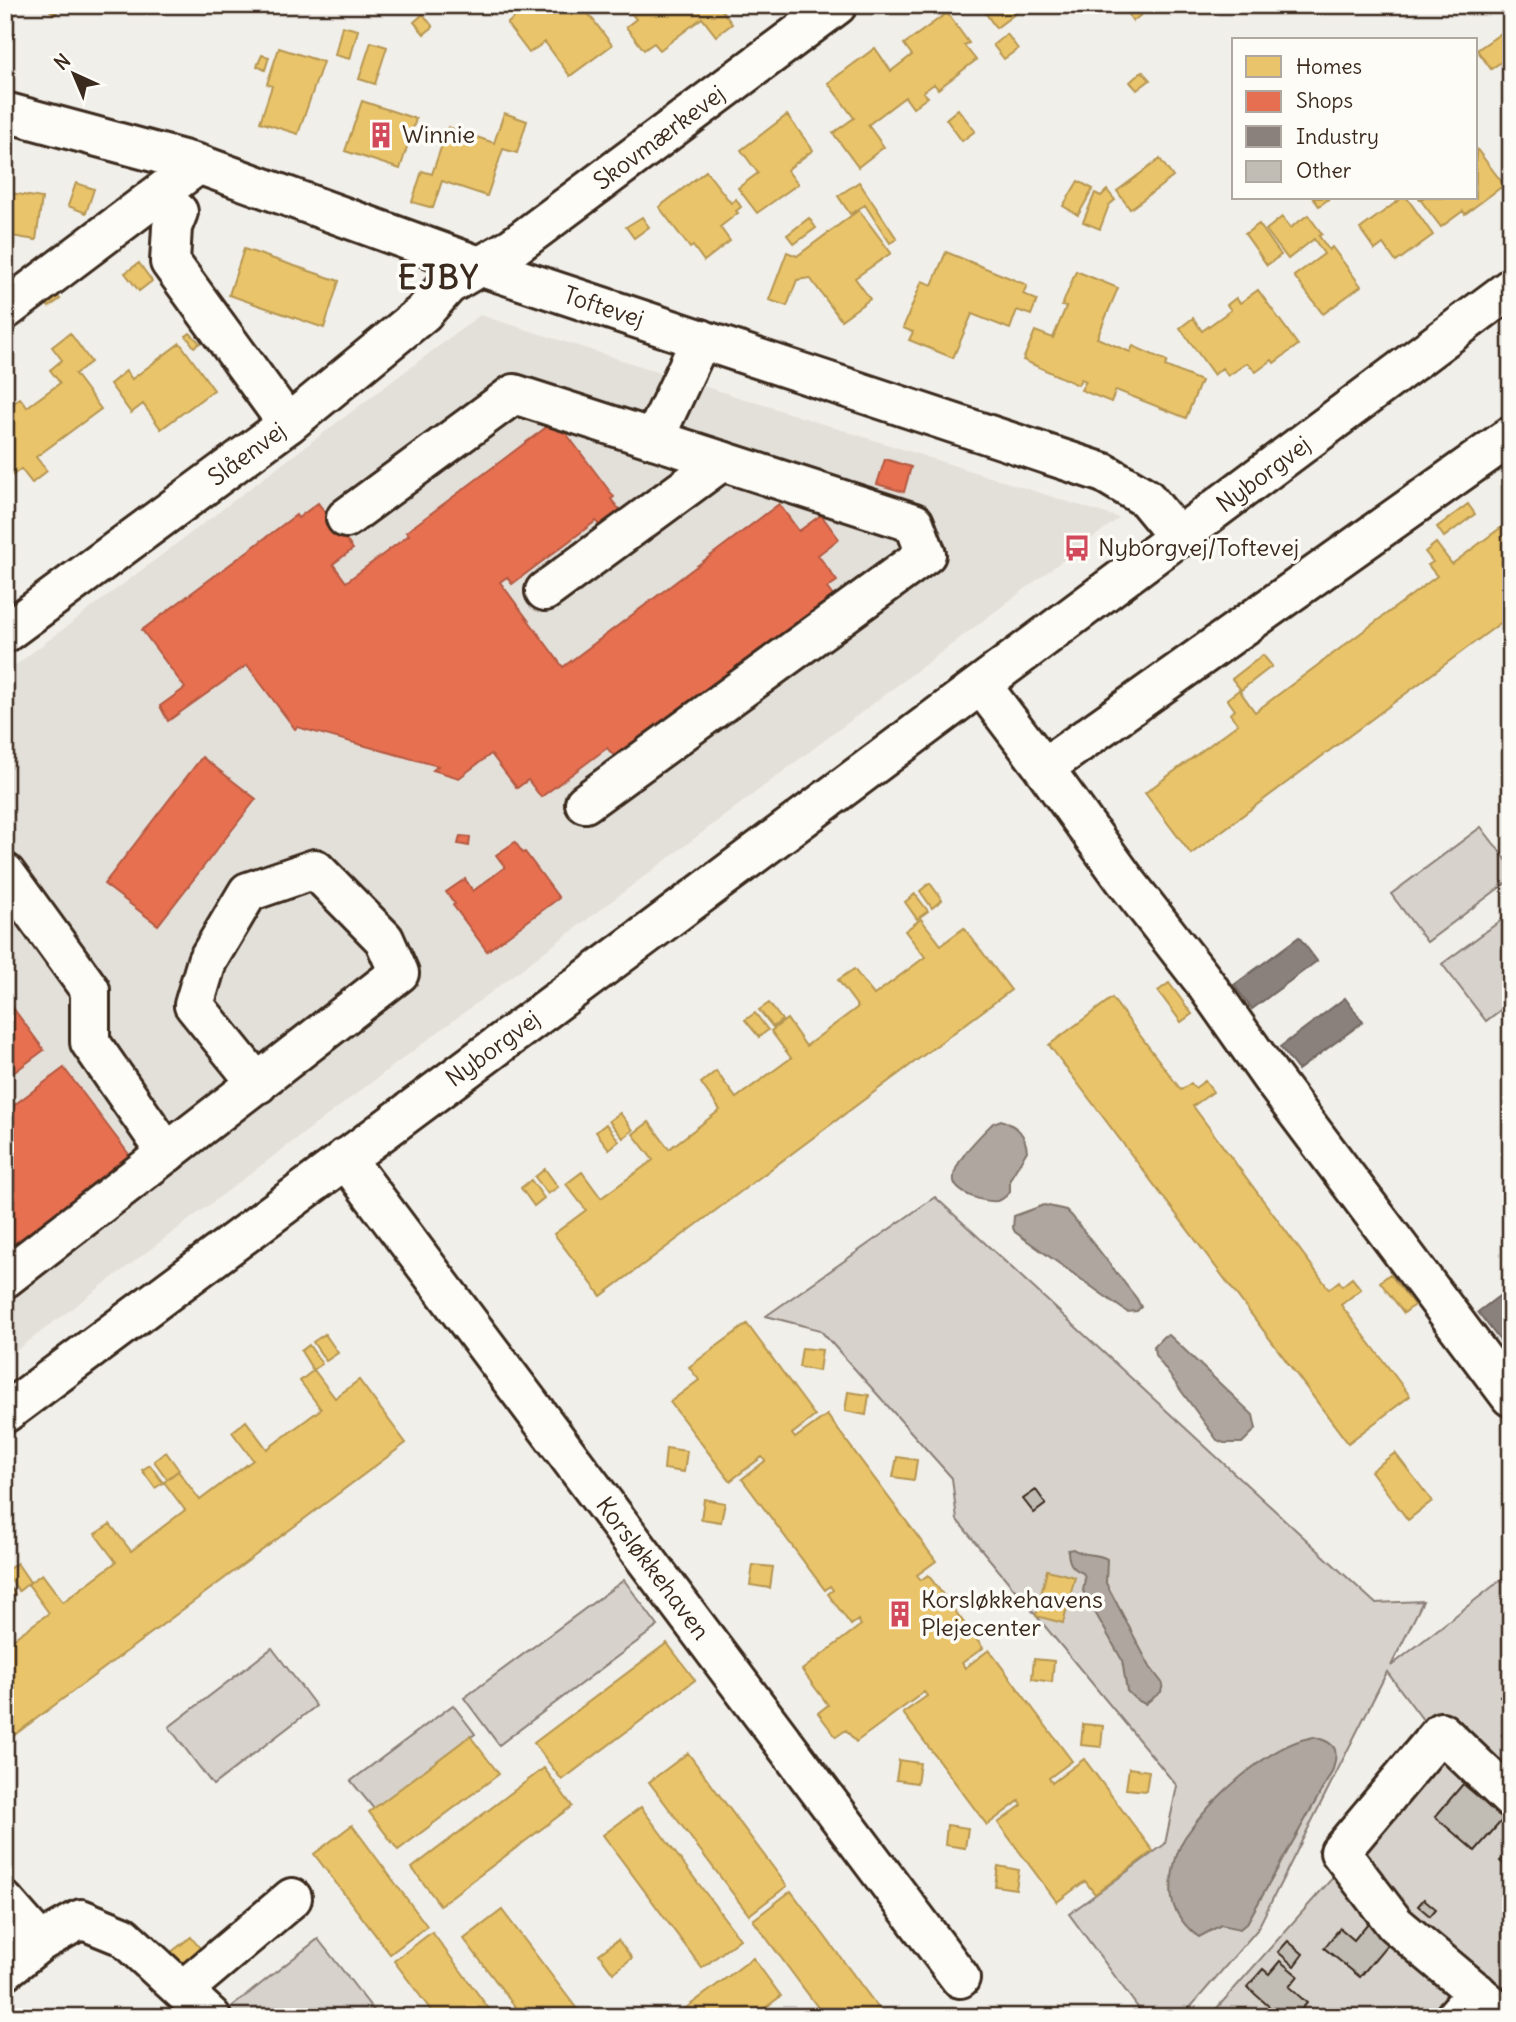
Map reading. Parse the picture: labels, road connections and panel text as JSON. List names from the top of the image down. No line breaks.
{"streets":{"street":["Skovmærkevej","Toftevej","Slåenvej","Nyborgvej","Korsløkkehaven"]},"crossings":[["Skovmærkevej","Toftevej"],["Skovmærkevej","Slåenvej"],["Toftevej","Slåenvej"],["Toftevej","Nyborgvej"],["Nyborgvej","Korsløkkehaven"]],"districts":["EJBY"],"places":{"building":["Winnie","Korsløkkehavens Plejecenter"],"bus stop":["Nyborgvej/Toftevej"]},"legend":["Homes","Shops","Industry","Other"],"north":"top left"}
